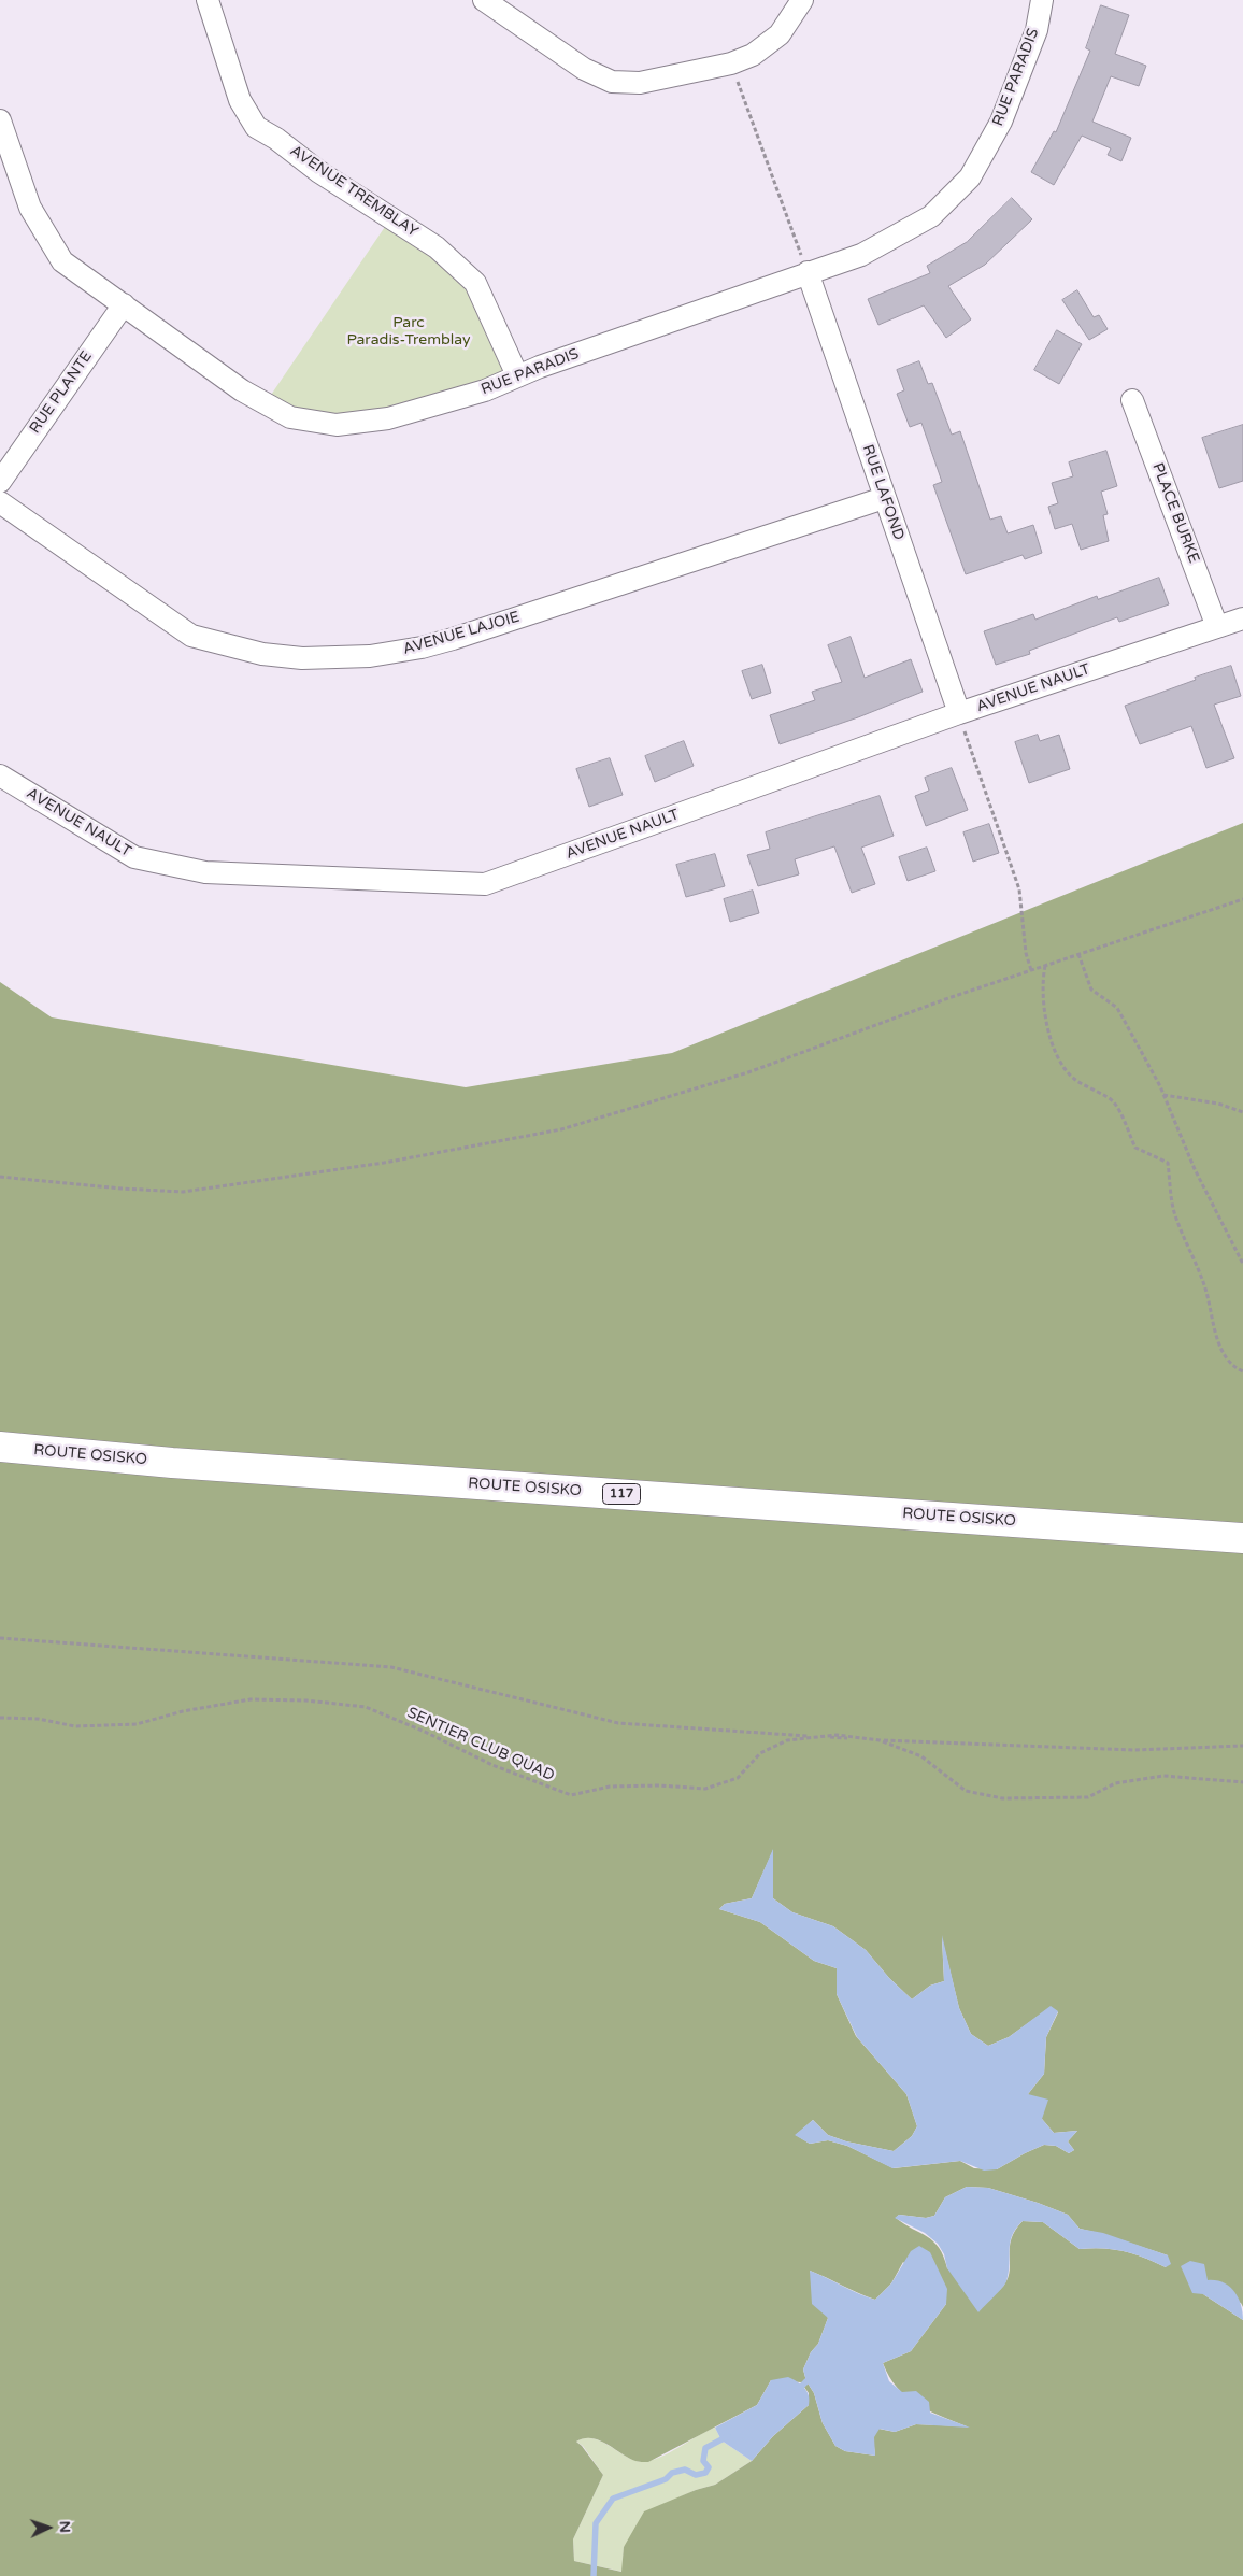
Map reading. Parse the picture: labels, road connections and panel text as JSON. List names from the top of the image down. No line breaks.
{"streets":{"highway":["ROUTE OSISKO","117"],"street":["RUE PARADIS","AVENUE TREMBLAY","RUE PLANTE","RUE LAFOND","PLACE BURKE","AVENUE LAJOIE","AVENUE NAULT"],"path":["SENTIER CLUB QUAD"]},"crossings":[["RUE PARADIS","AVENUE TREMBLAY"],["RUE PARADIS","RUE PLANTE"],["RUE PARADIS","RUE LAFOND"],["RUE LAFOND","AVENUE LAJOIE"],["RUE LAFOND","AVENUE NAULT"],["PLACE BURKE","AVENUE NAULT"]],"parks":["Parc Paradis-Tremblay"],"north":"right"}
